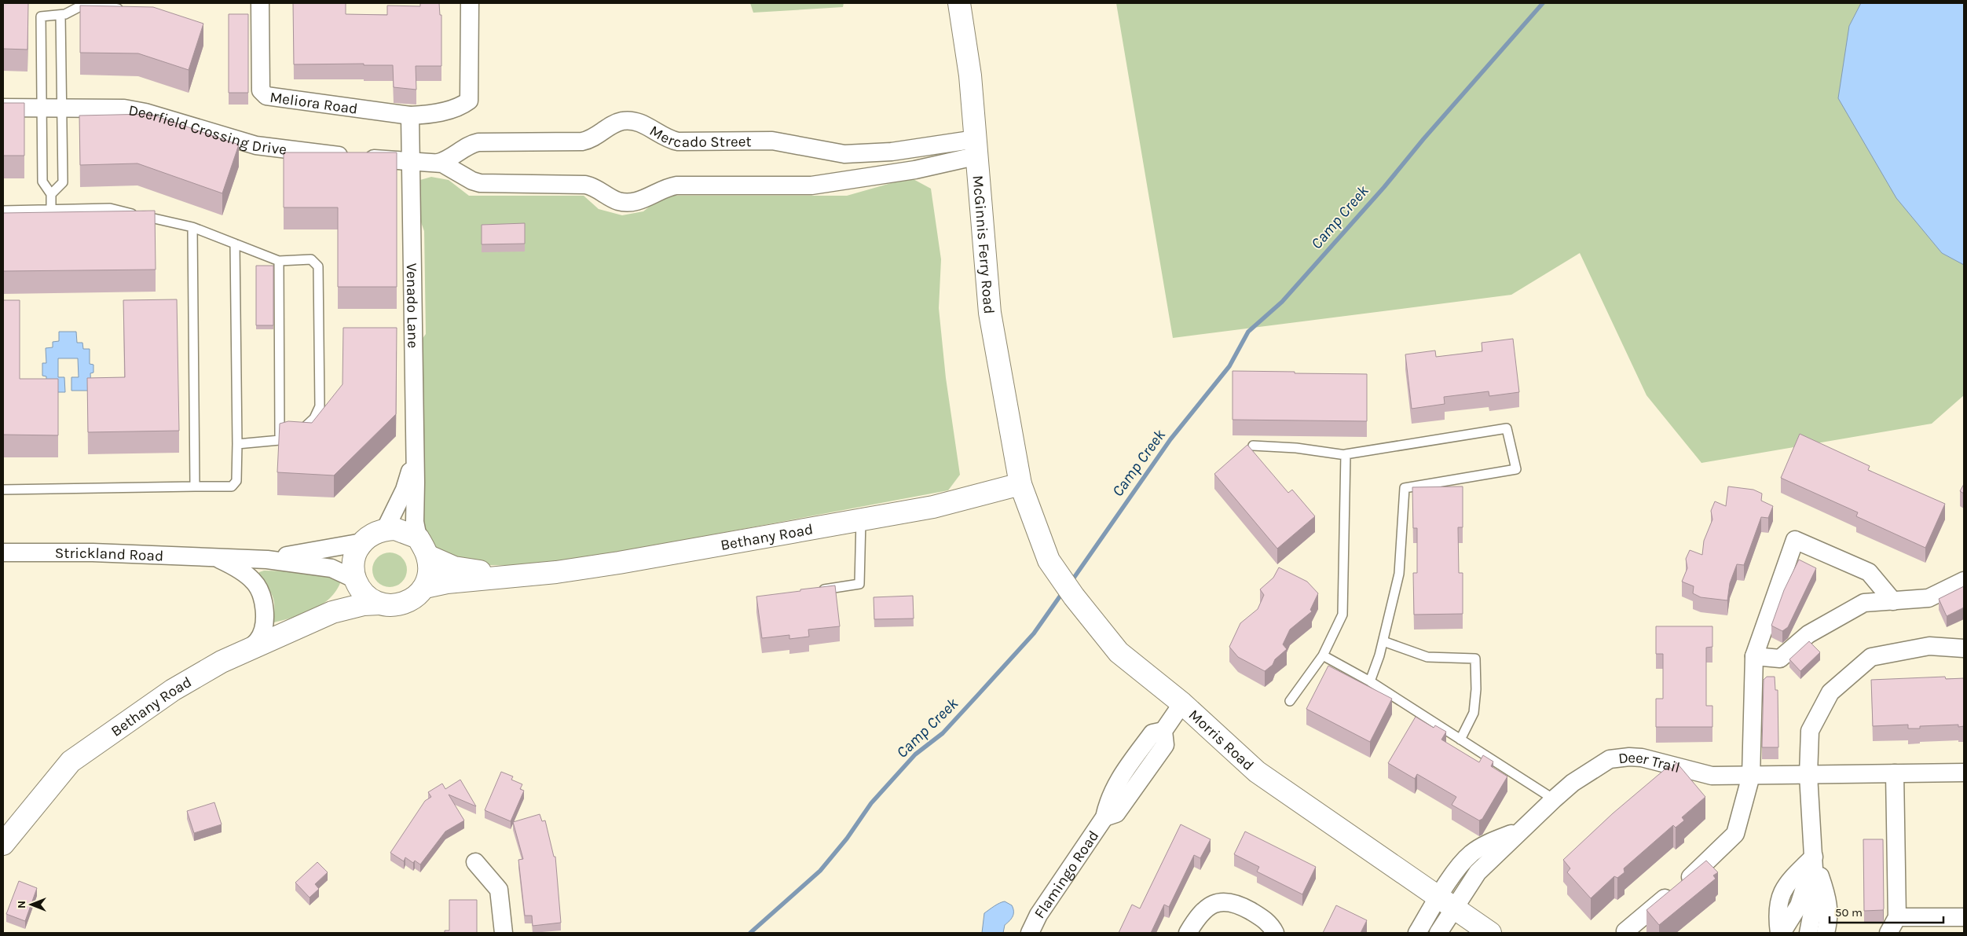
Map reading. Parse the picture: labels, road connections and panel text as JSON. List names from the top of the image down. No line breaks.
{"streets":{"street":["Meliora Road","Deerfield Crossing Drive","Mercado Street","McGinnis Ferry Road","Venado Lane","Bethany Road","Strickland Road","Morris Road","Deer Trail","Flamingo Road"]},"crossings":[["Deerfield Crossing Drive","Mercado Street"],["Deerfield Crossing Drive","Venado Lane"],["Mercado Street","McGinnis Ferry Road"],["Mercado Street","Venado Lane"],["McGinnis Ferry Road","Bethany Road"],["McGinnis Ferry Road","Morris Road"],["Venado Lane","Bethany Road"],["Venado Lane","Strickland Road"],["Bethany Road","Strickland Road"],["Bethany Road","Morris Road"],["Morris Road","Deer Trail"],["Morris Road","Flamingo Road"]],"water":["Camp Creek"],"scale_bar":"50 m","north":"left"}
